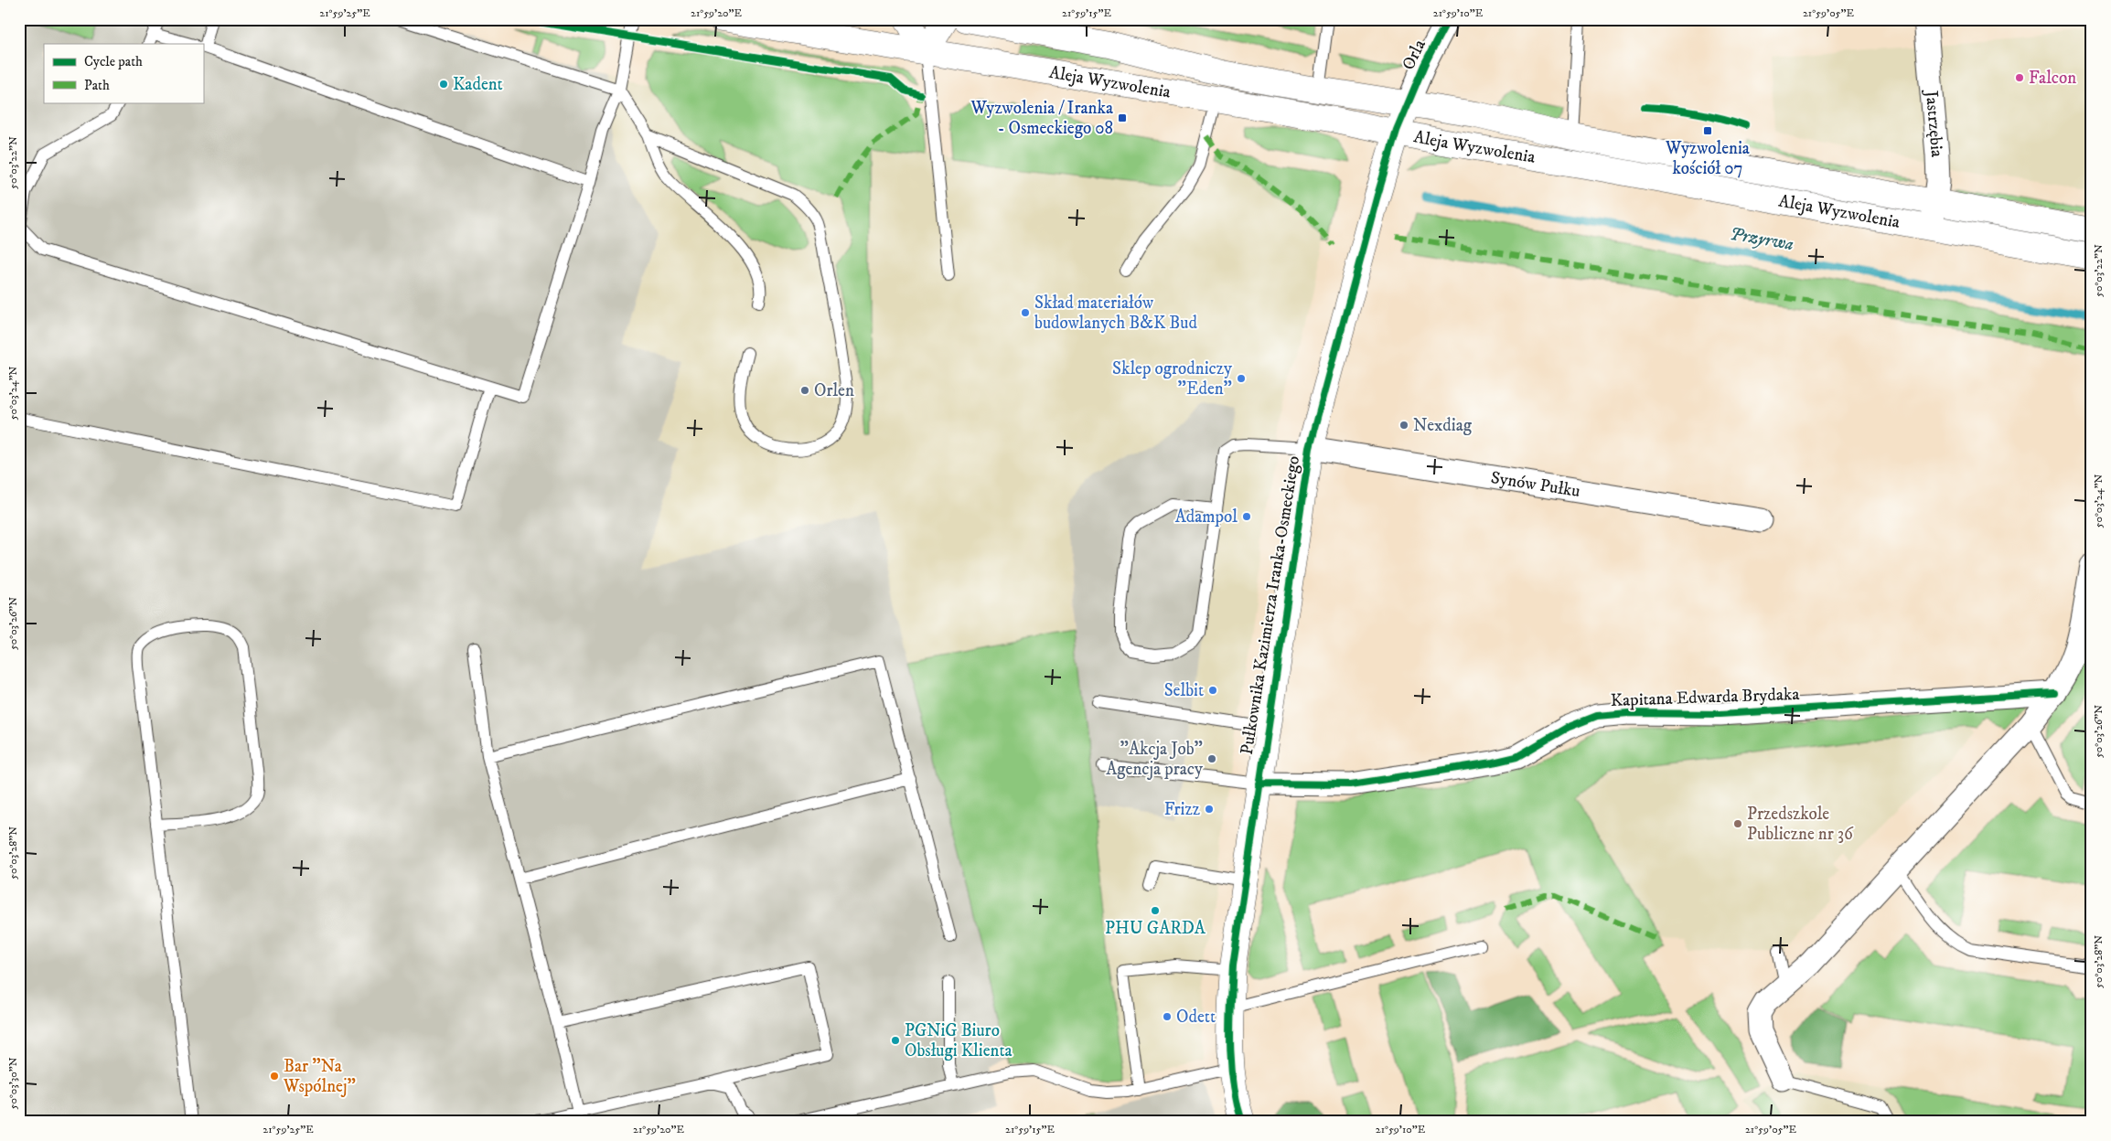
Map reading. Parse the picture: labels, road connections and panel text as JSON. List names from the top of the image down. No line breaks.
{"streets":{"main road":["Aleja Wyzwolenia","Pułkownika Kazimierza Iranka-Osmeckiego"],"street":["Orla","Jastrzębia","Synów Pułku","Kapitana Edwarda Brydaka"]},"crossings":[["Orla","Aleja Wyzwolenia"],["Orla","Pułkownika Kazimierza Iranka-Osmeckiego"],["Aleja Wyzwolenia","Jastrzębia"],["Aleja Wyzwolenia","Pułkownika Kazimierza Iranka-Osmeckiego"],["Synów Pułku","Pułkownika Kazimierza Iranka-Osmeckiego"],["Pułkownika Kazimierza Iranka-Osmeckiego","Kapitana Edwarda Brydaka"]],"water":["Przyrwa"],"places":{"other":["Falcon","Kadent","Skład materiałów budowlanych B&K Bud","Sklep ogrodniczy \"Eden\"","Orlen","Nexdiag","Adampol","Selbit","\"Akcja Job\" Agencja pracy","Frizz","Przedszkole Publiczne nr 36","PHU GARDA","Odett","PGNiG Biuro Obsługi Klienta","Bar \"Na Wspólnej\""],"transit":["Wyzwolenia / Iranka - Osmeckiego 08","Wyzwolenia kościół 07"]},"legend":["Cycle path","Path"],"coordinates":["21°59'25\"E","21°59'20\"E","21°59'15\"E","21°59'10\"E","21°59'05\"E","50°03'22\"N","50°03'24\"N","50°03'26\"N","50°03'28\"N","50°03'30\"N"]}
